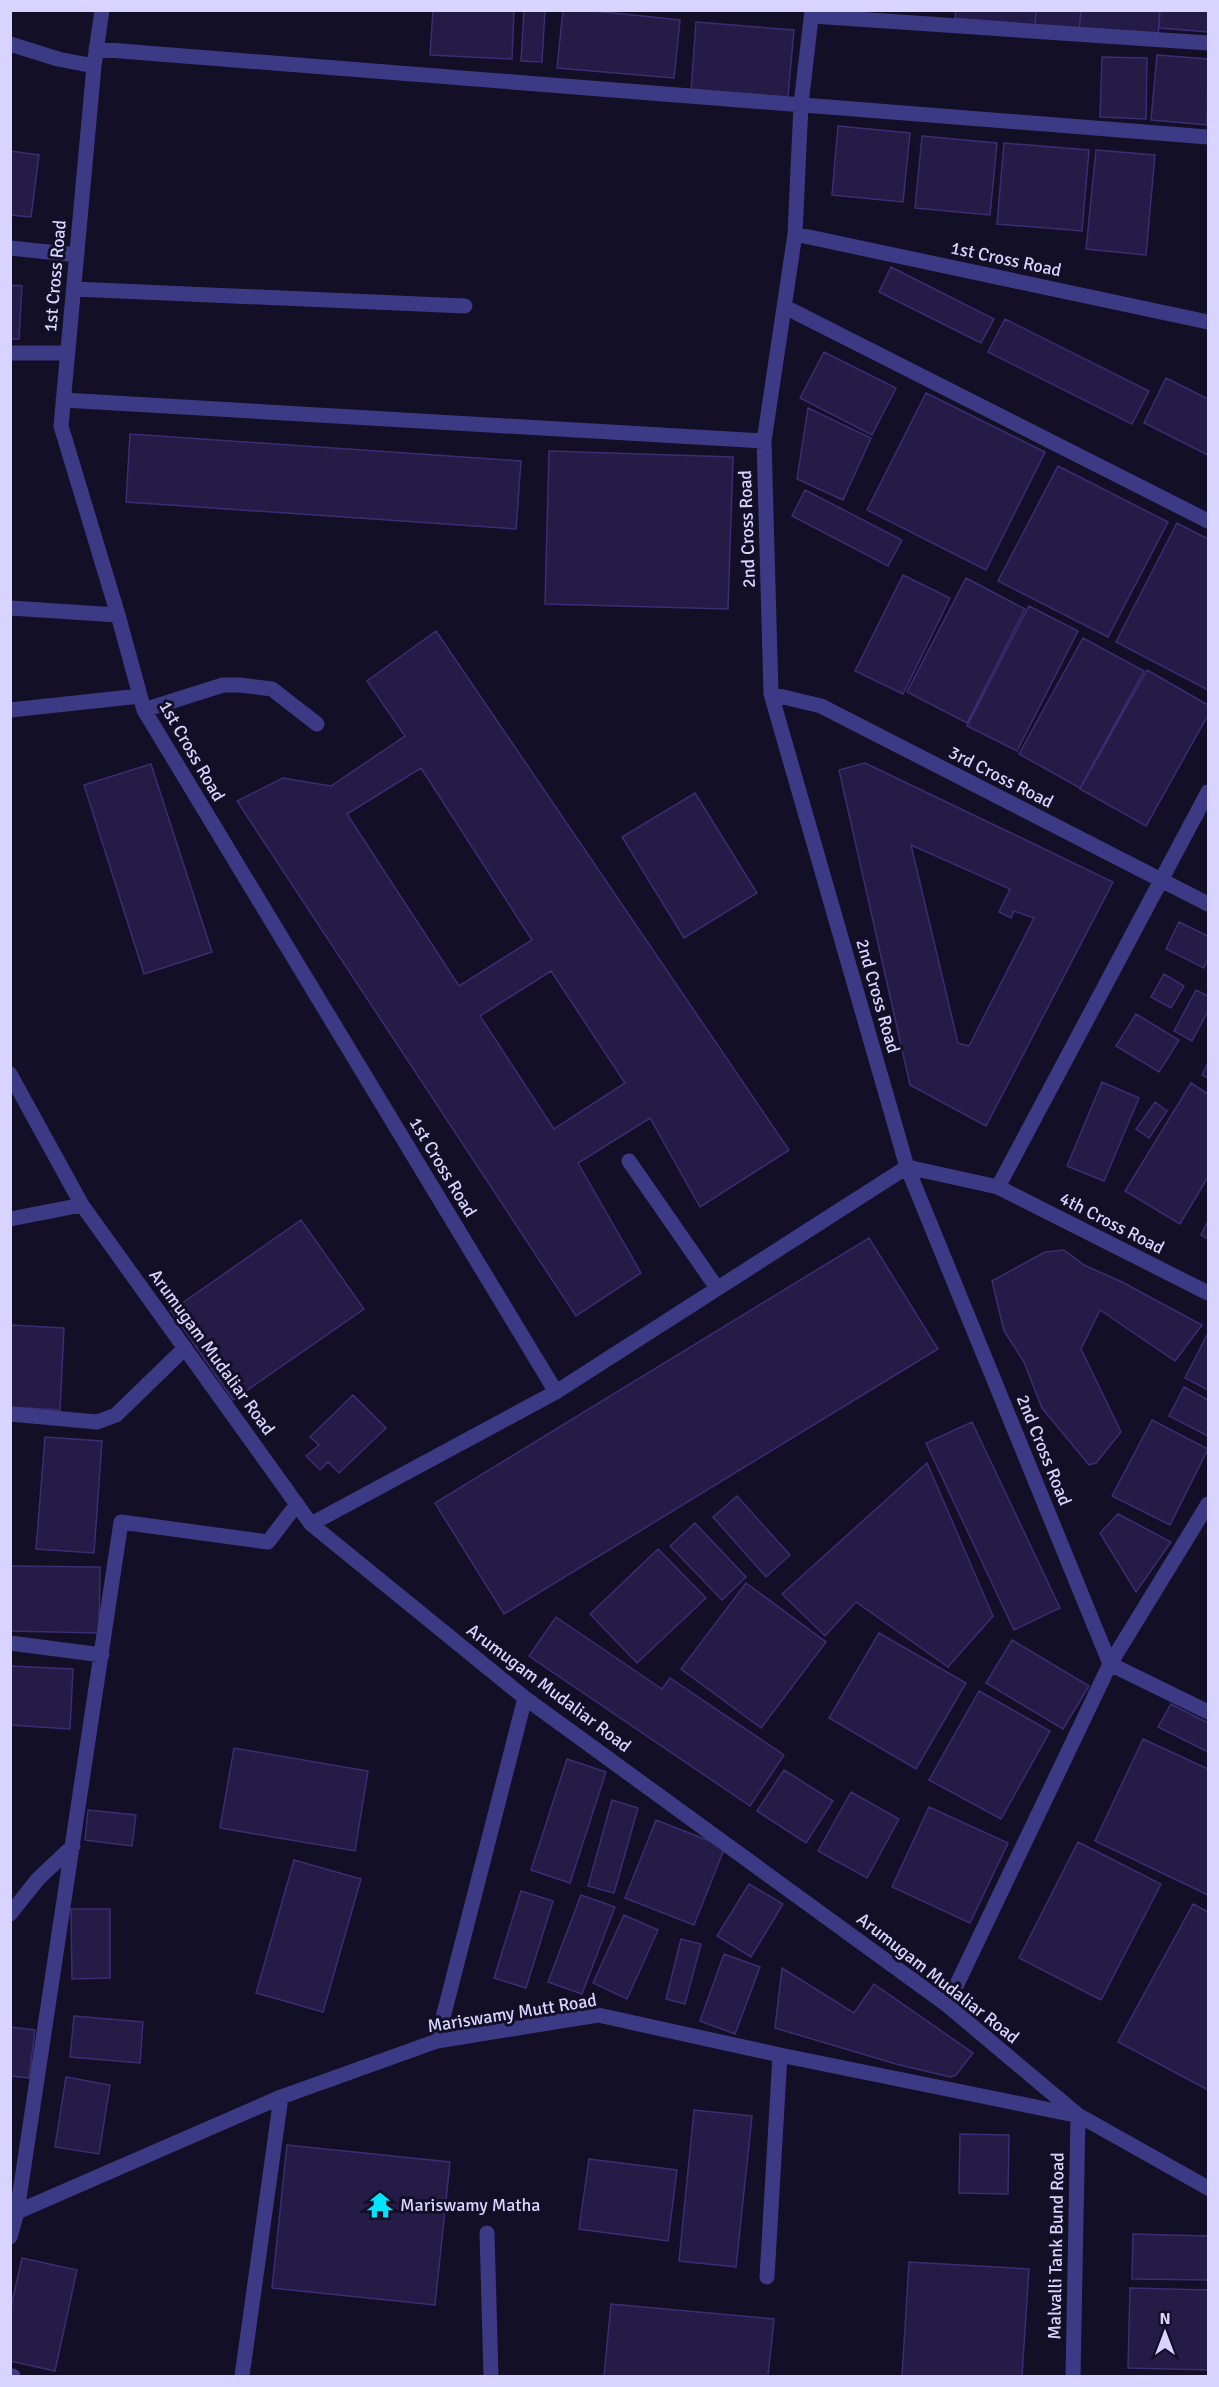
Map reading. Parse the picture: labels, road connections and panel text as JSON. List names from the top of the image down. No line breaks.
{"streets":{"street":["1st Cross Road","2nd Cross Road","3rd Cross Road","4th Cross Road","Arumugam Mudaliar Road","Mariswamy Mutt Road","Malvalli Tank Bund Road"]},"crossings":[["1st Cross Road","2nd Cross Road"],["2nd Cross Road","3rd Cross Road"],["2nd Cross Road","4th Cross Road"],["Arumugam Mudaliar Road","Mariswamy Mutt Road"],["Arumugam Mudaliar Road","Malvalli Tank Bund Road"],["Mariswamy Mutt Road","Malvalli Tank Bund Road"]],"places":{"temple":["Mariswamy Matha"]},"north":"top"}
